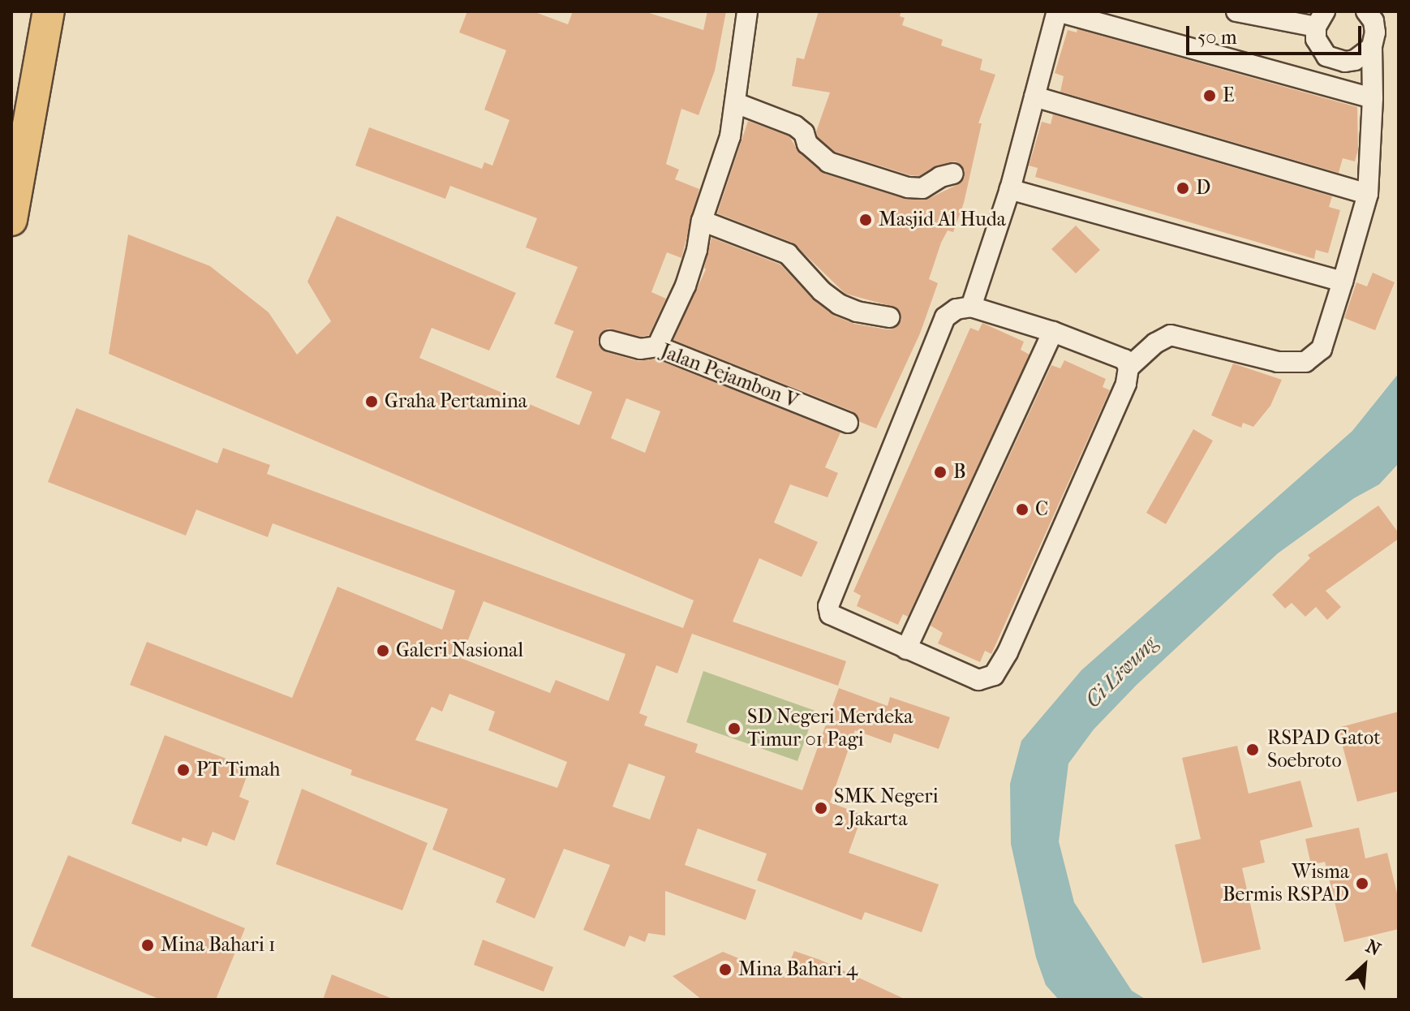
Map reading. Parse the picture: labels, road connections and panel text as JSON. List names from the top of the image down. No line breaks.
{"streets":{"street":["Jalan Pejambon V"]},"water":["Ci Liwung"],"places":["E","D","Masjid Al Huda","Graha Pertamina","B","C","Galeri Nasional","SD Negeri Merdeka Timur 01 Pagi","RSPAD Gatot Soebroto","PT Timah","SMK Negeri 2 Jakarta","Wisma Bermis RSPAD","Mina Bahari 1","Mina Bahari 4"],"scale_bar":"50 m","north":"top right"}
